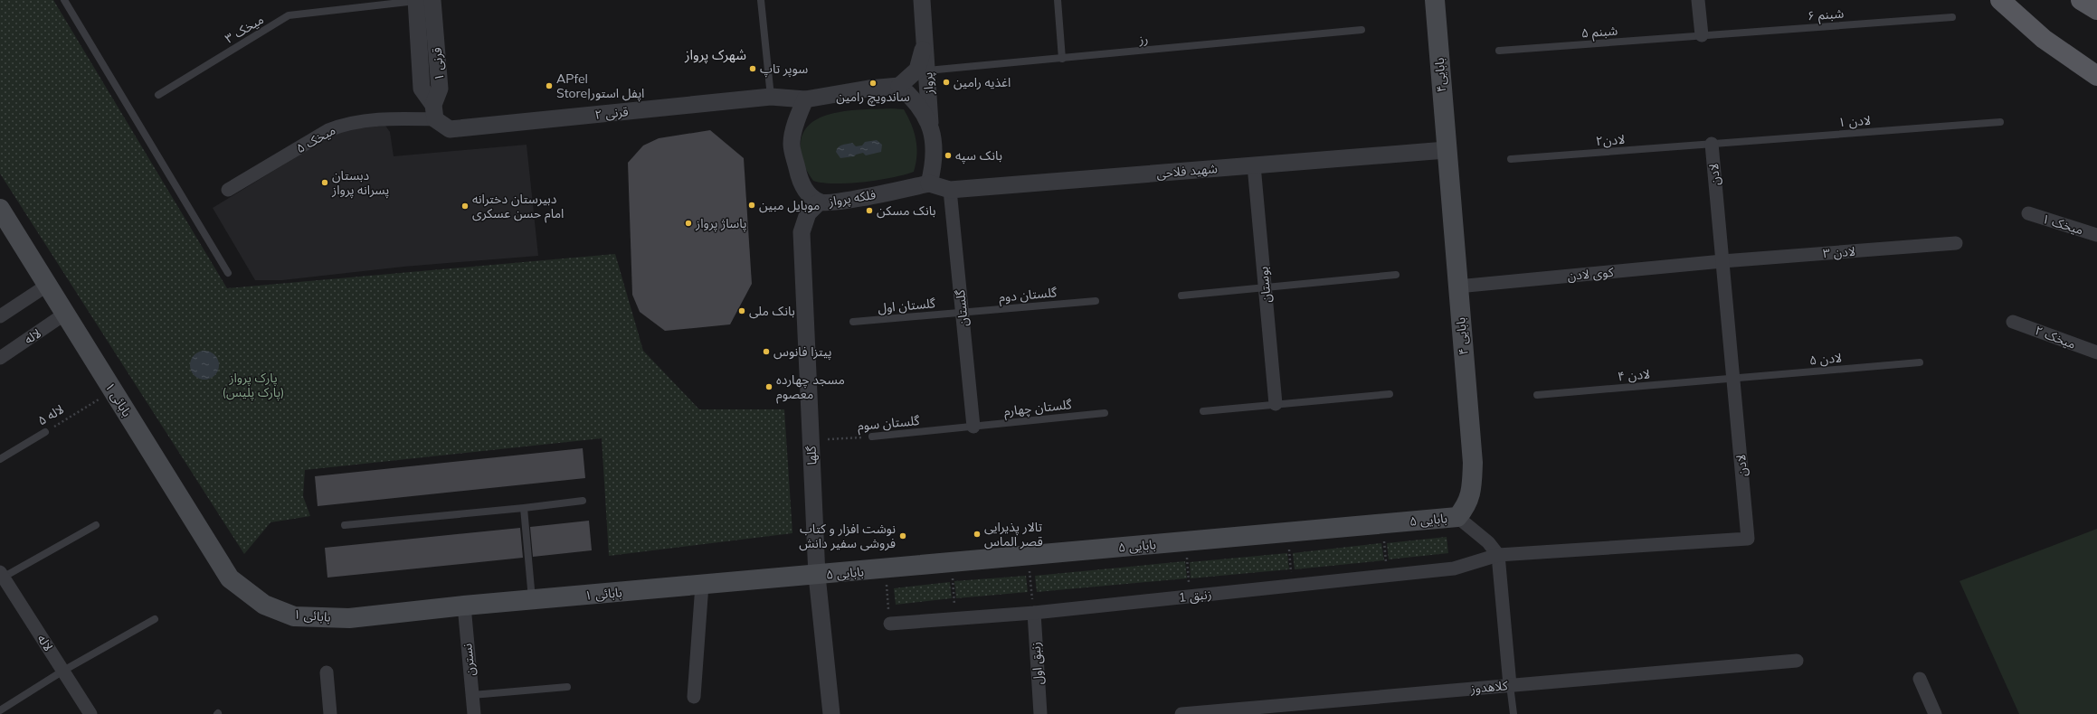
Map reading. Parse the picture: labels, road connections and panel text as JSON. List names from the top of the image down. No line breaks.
{"streets":{"main road":["بابایی۴","بابایی ۴","بابائی ۱","۵ بابایی"],"street":["قرنی ۱","پرواز","قرنی ۲","میخک ۵","شهید فلاحی","لادن","فلکه پرواز","میخک ۱","لادن ۳","کوی لادن","بوستان","گلستان","لاله","میخک ۲","گلها","زنبق 1","نسترن","زنبق اول","کلاهدوز"],"lane":["شبنم ۶","میخک ۳","شبنم ۵","رز","لادن ۱","لادن۲","گلستان دوم","گلستان اول","لادن ۵","لادن ۴","گلستان چهارم","لاله ۵","گلستان سوم"]},"crossings":[["شبنم ۶","شبنم ۵"],["میخک ۳","قرنی ۱"],["رز","پرواز"],["قرنی ۱","قرنی ۲"],["قرنی ۱","میخک ۵"],["بابایی۴","شهید فلاحی"],["بابایی۴","بابایی ۴"],["قرنی ۲","میخک ۵"],["قرنی ۲","فلکه پرواز"],["لادن ۱","لادن۲"],["لادن ۱","لادن"],["لادن۲","لادن"],["شهید فلاحی","فلکه پرواز"],["شهید فلاحی","بوستان"],["شهید فلاحی","گلستان"],["شهید فلاحی","بابایی ۴"],["لادن","لادن ۳"],["لادن","کوی لادن"],["لادن","لادن ۵"],["لادن","لادن ۴"],["لادن","زنبق 1"],["فلکه پرواز","گلها"],["لادن ۳","کوی لادن"],["کوی لادن","بابایی ۴"],["گلستان دوم","گلستان اول"],["گلستان دوم","گلستان"],["گلستان اول","گلستان"],["گلستان","گلستان چهارم"],["گلستان","گلستان سوم"],["لاله","بابائی ۱"],["بابایی ۴","۵ بابایی"],["لادن ۵","لادن ۴"],["بابائی ۱","لاله ۵"],["بابائی ۱","گلها"],["بابائی ۱","۵ بابایی"],["بابائی ۱","نسترن"],["گلستان چهارم","گلستان سوم"],["گلستان سوم","گلها"],["گلها","۵ بابایی"],["زنبق 1","زنبق اول"]],"districts":["شهرک پرواز"],"parks":["پارک پرواز (پارک پلیس)"],"places":["سوپر تاپ","اغذیه رامین","ساندویچ رامین","APfel Store|اپفل استور","بانک سپه","دبستان پسرانه پرواز","موبایل مبین","دبیرستان دخترانه امام حسن عسکری","بانک مسکن","پاساژ پرواز","بانک ملی","پیتزا فانوس","مسجد چهارده معصوم","تالار پذیرایی قصر الماس","نوشت افزار و کتاب فروشی سفیر دانش"]}
